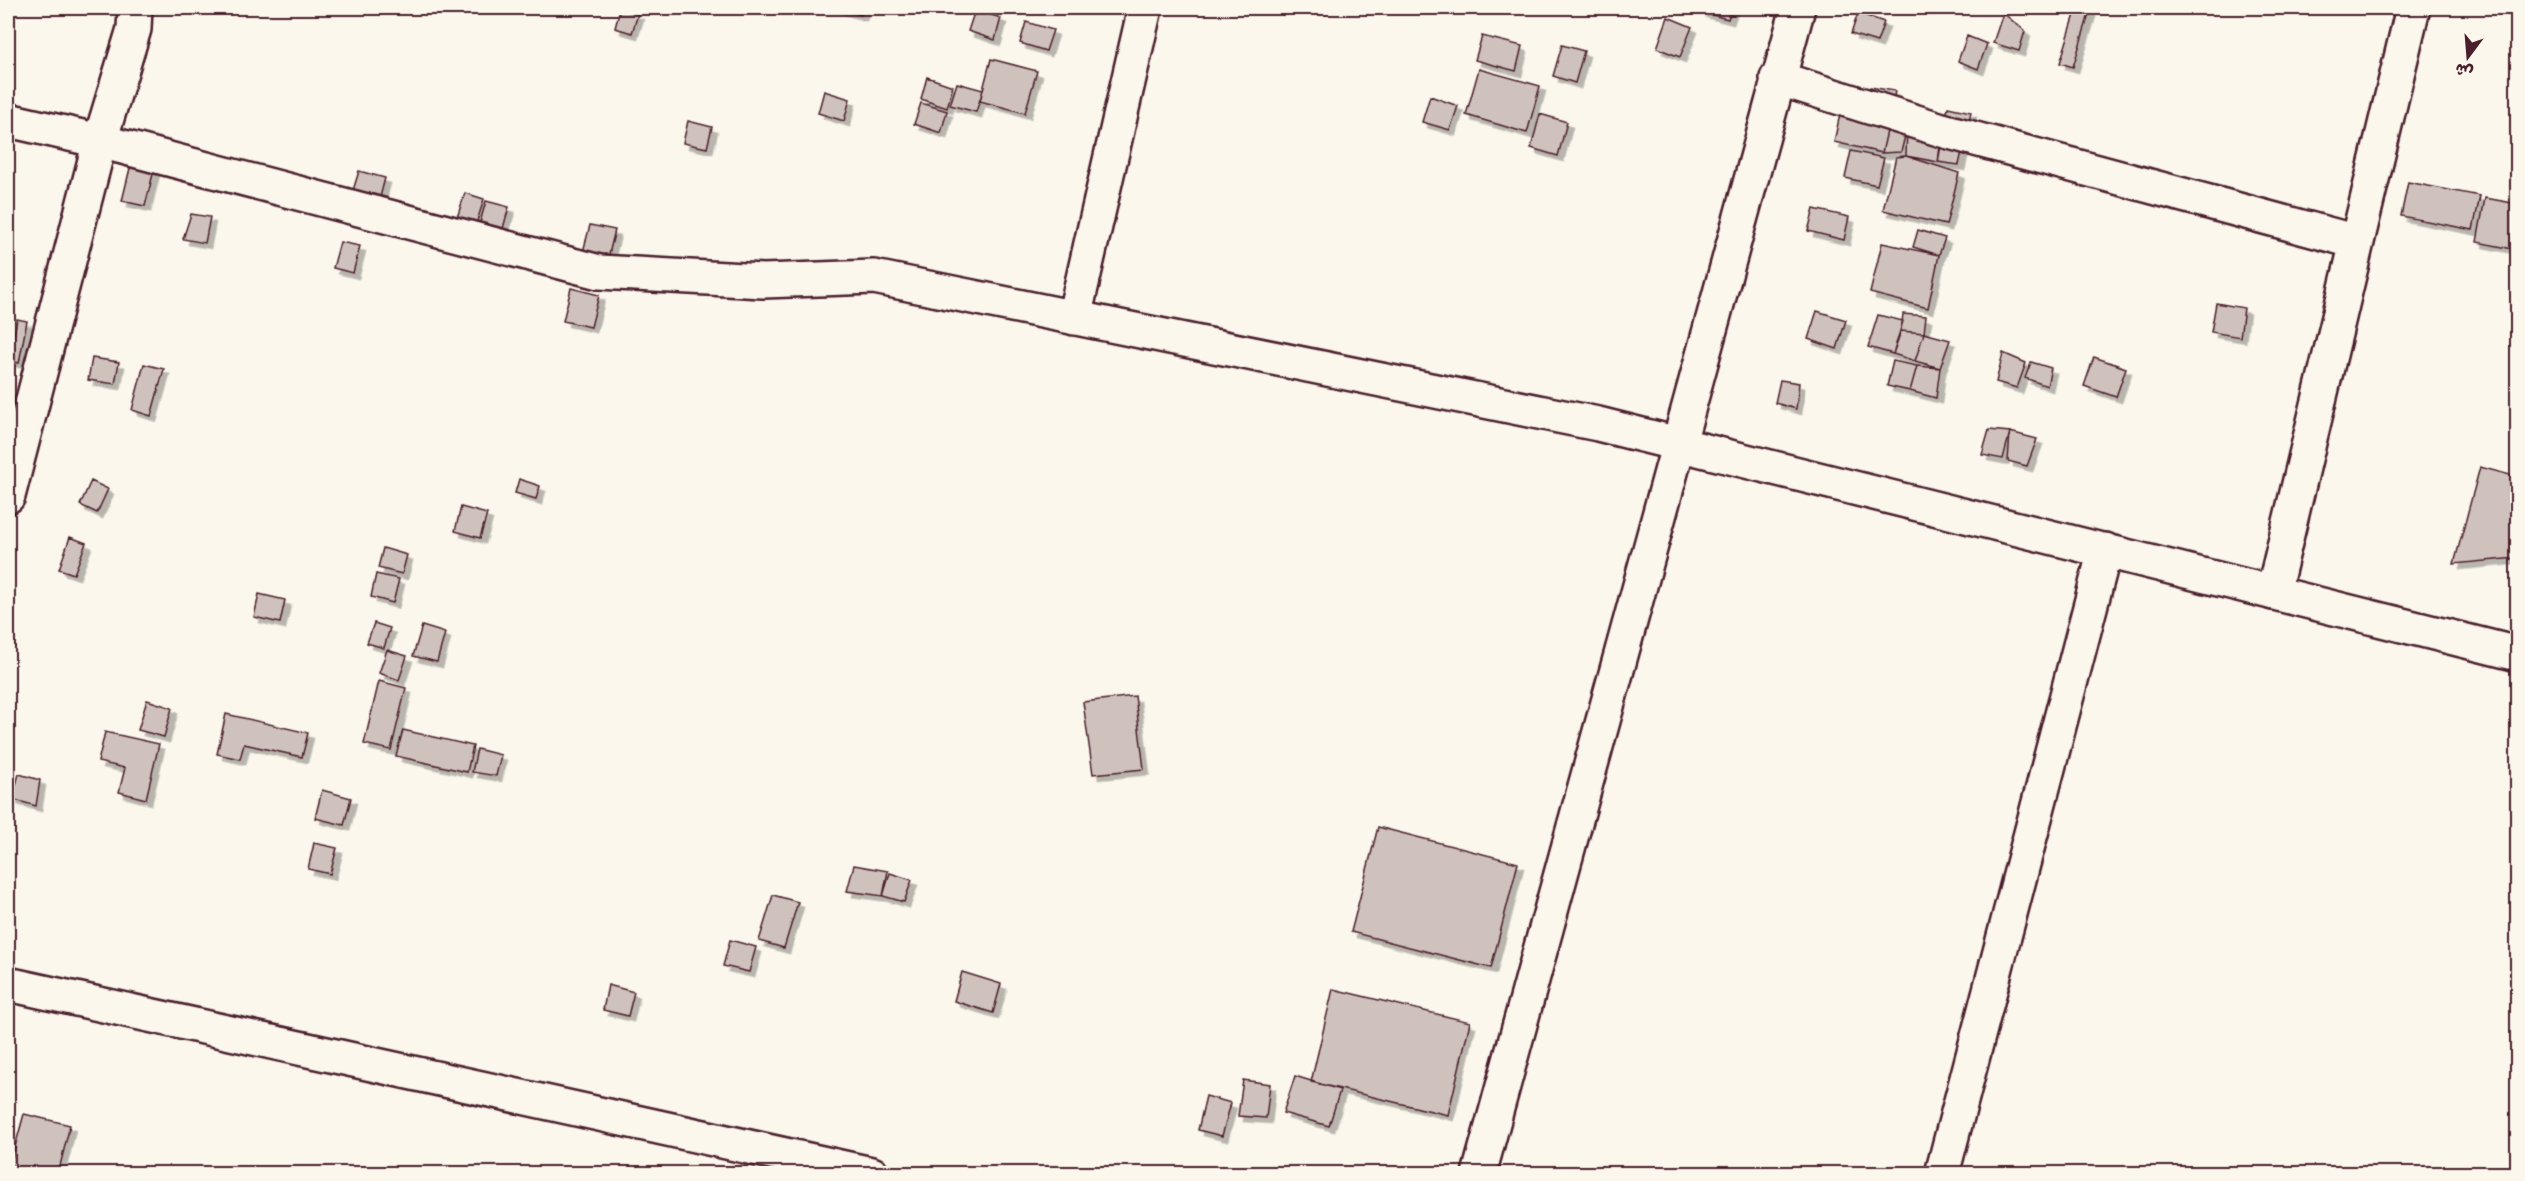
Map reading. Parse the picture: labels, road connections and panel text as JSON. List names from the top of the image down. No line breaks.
{"north":"bottom"}
